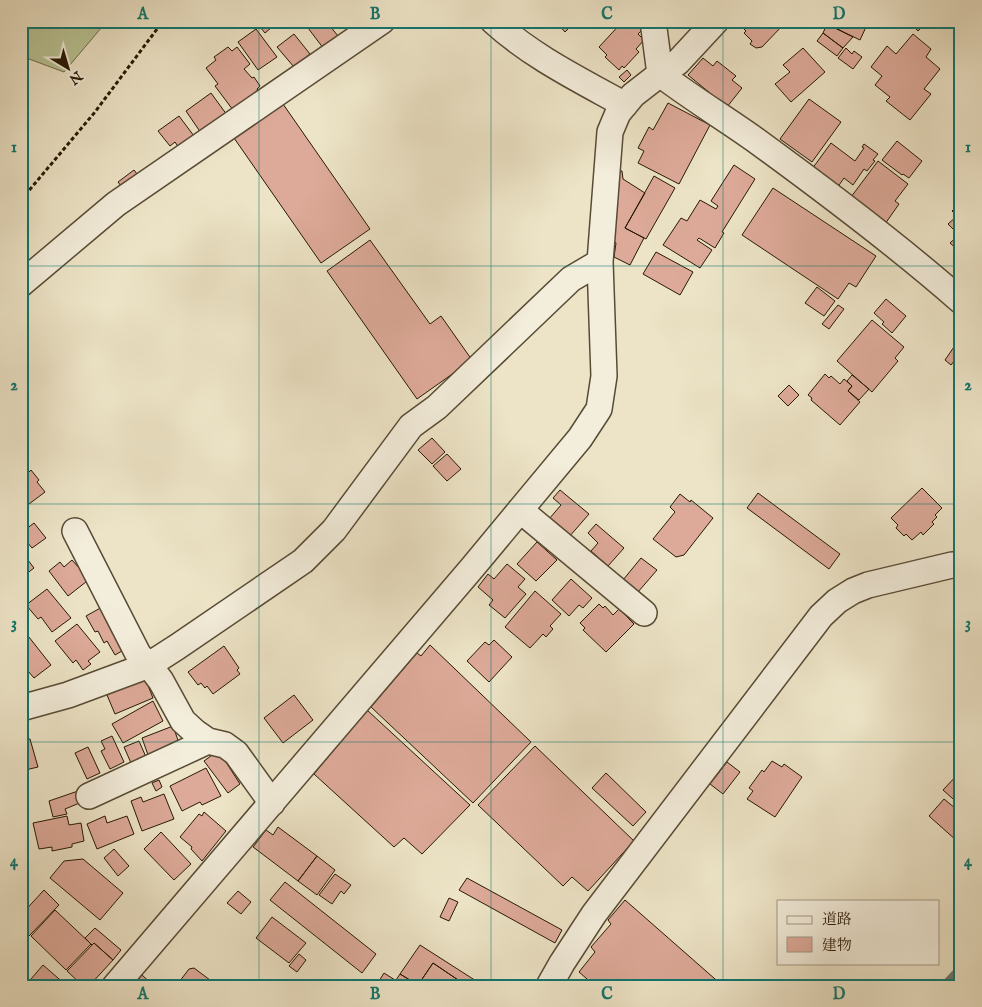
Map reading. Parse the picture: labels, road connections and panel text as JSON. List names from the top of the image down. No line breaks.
{"legend":["道路","建物"],"north":"bottom right","grid":{"columns":["A","B","C","D"],"rows":["1","2","3","4"]}}
